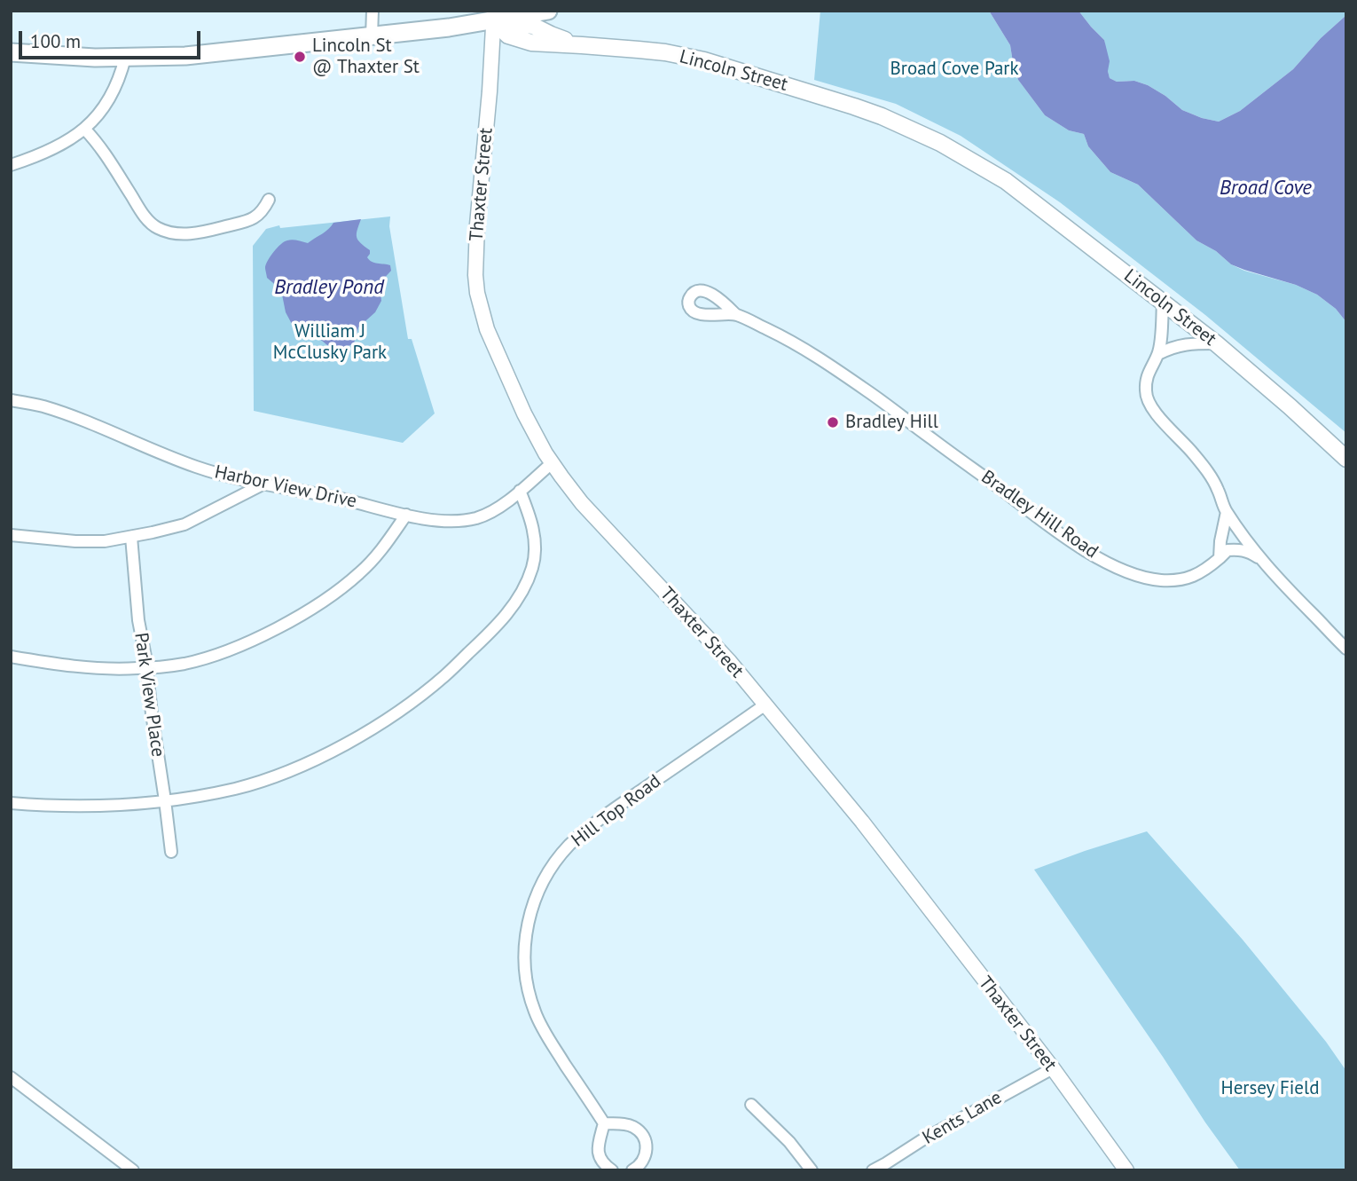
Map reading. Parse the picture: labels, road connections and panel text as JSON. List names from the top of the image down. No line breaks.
{"streets":{"main road":["Lincoln Street"],"street":["Thaxter Street","Harbor View Drive","Bradley Hill Road","Park View Place","Hill Top Road","Kents Lane"]},"crossings":[["Lincoln Street","Thaxter Street"],["Thaxter Street","Harbor View Drive"],["Thaxter Street","Hill Top Road"],["Thaxter Street","Kents Lane"]],"water":["Broad Cove","Bradley Pond"],"parks":["Broad Cove Park","William J McClusky Park","Hersey Field"],"places":["Lincoln St @ Thaxter St","Bradley Hill"],"scale_bar":"100 m"}
